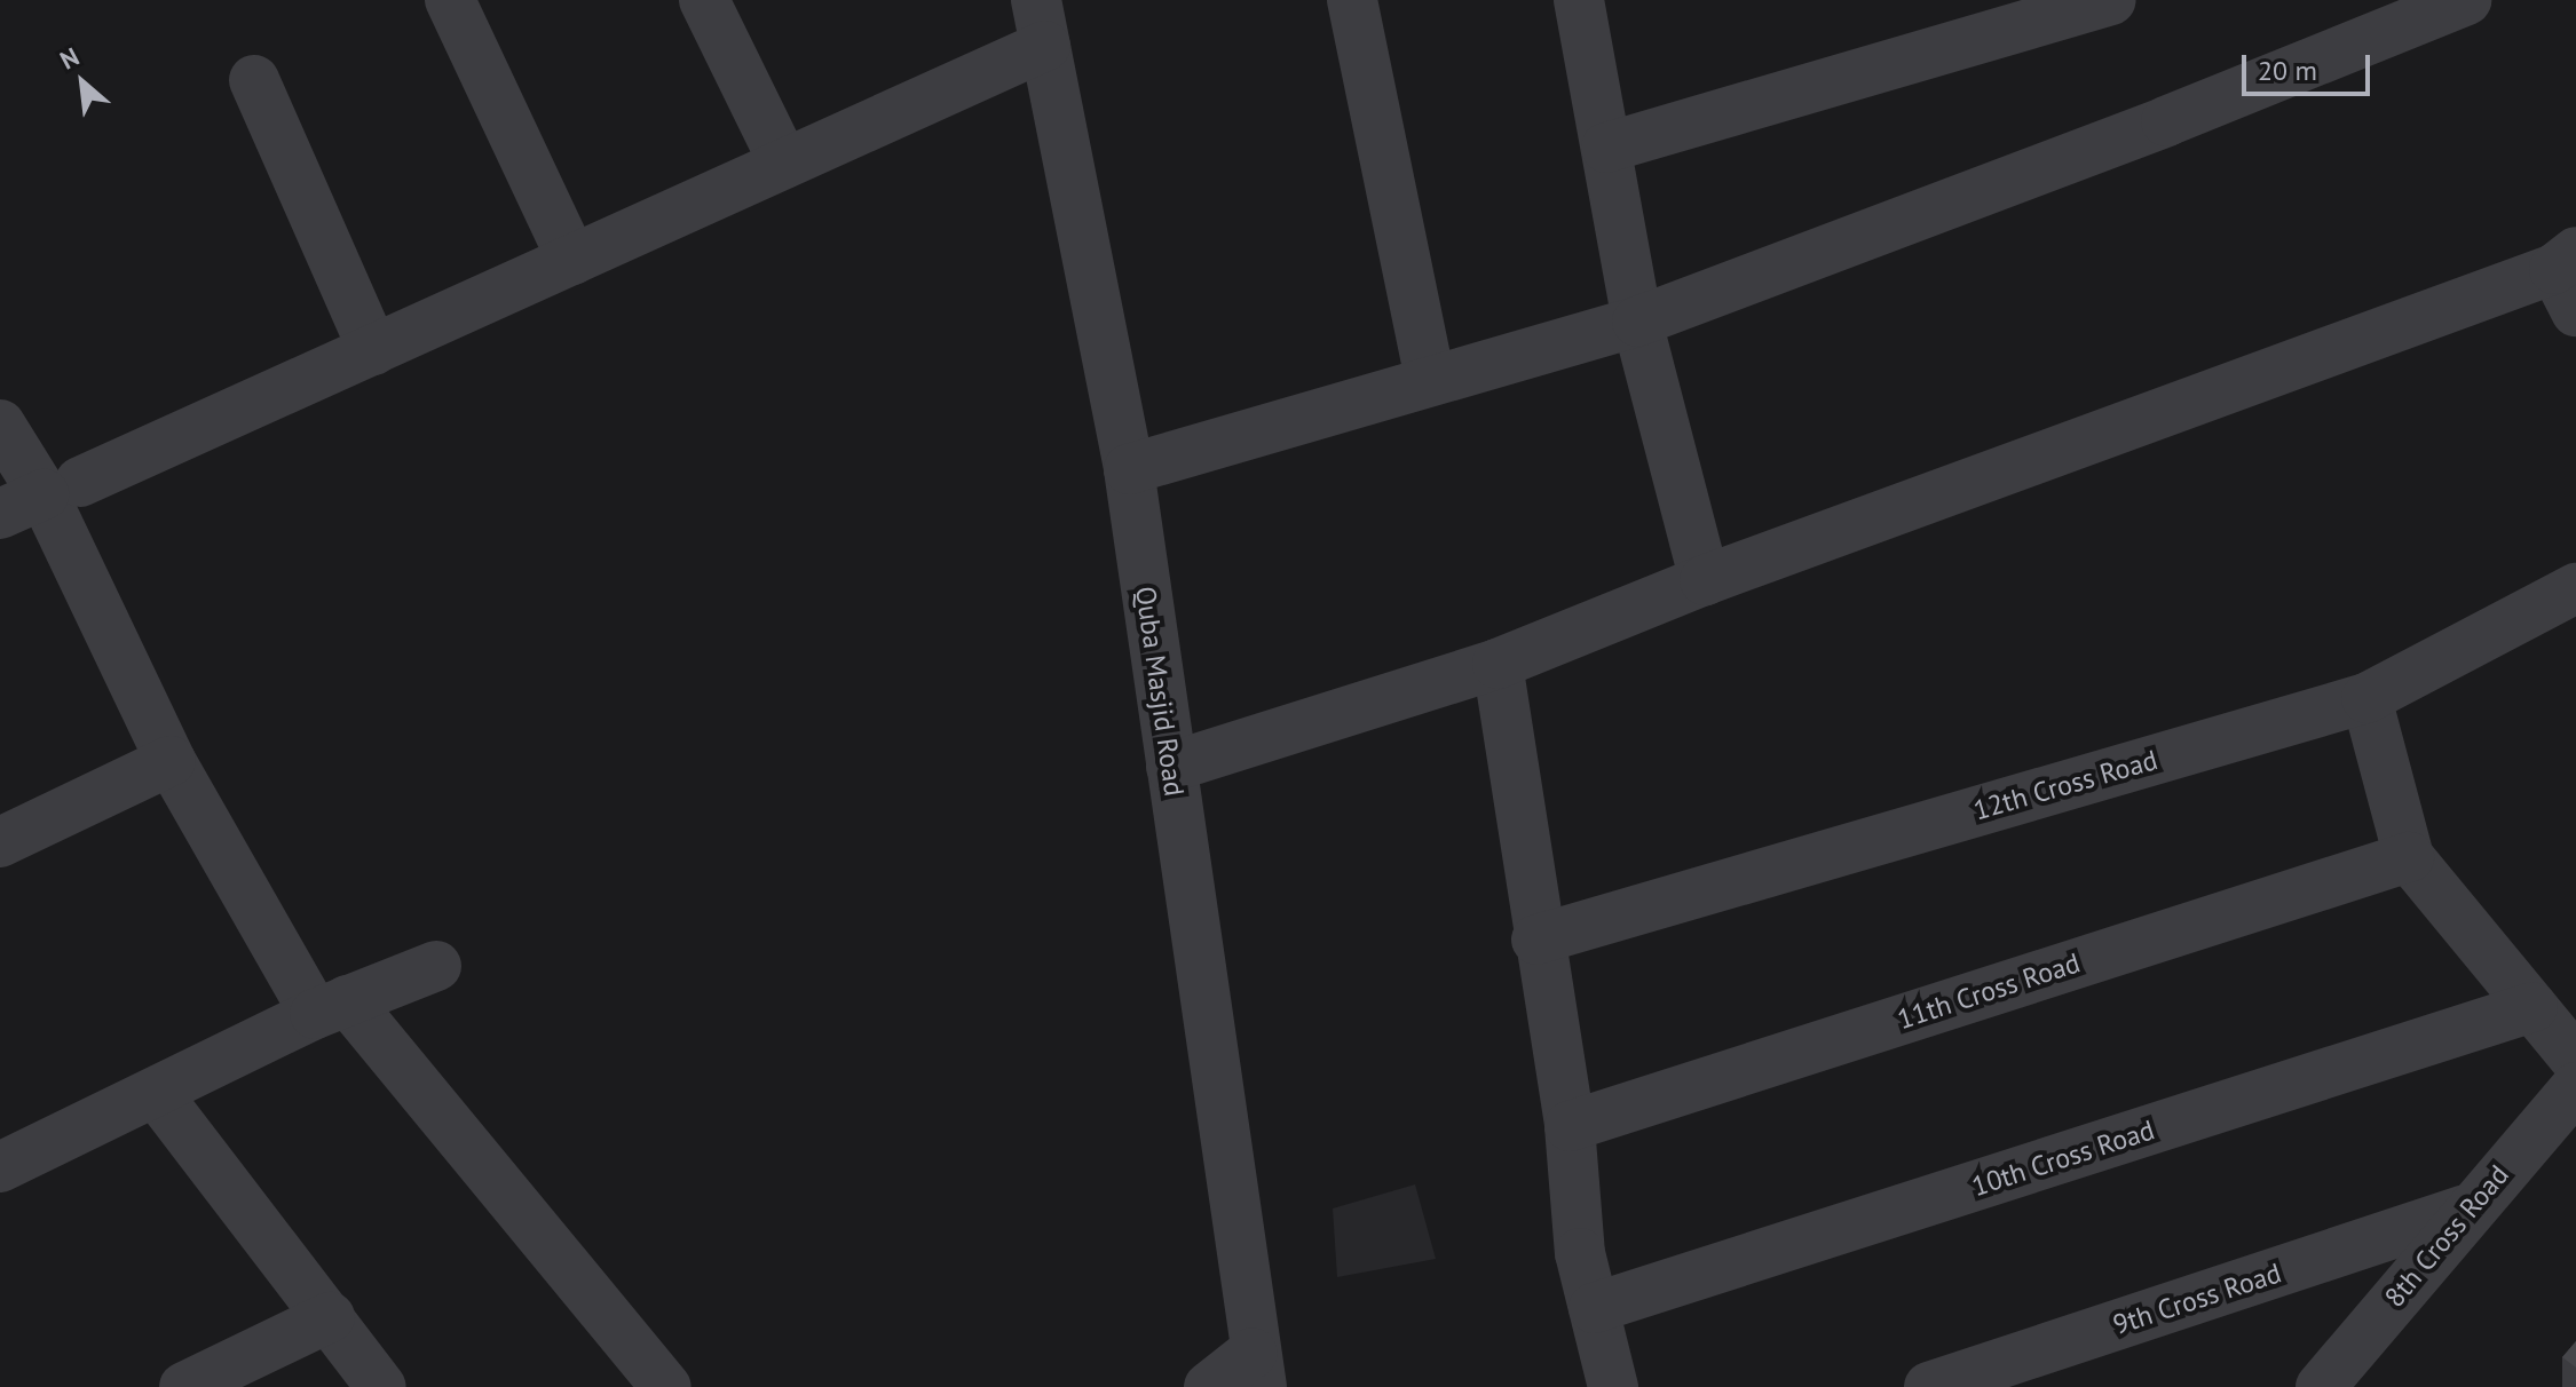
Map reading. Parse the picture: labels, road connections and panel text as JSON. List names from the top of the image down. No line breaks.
{"streets":{"street":["Quba Masjid Road","12th Cross Road","11th Cross Road","10th Cross Road","8th Cross Road","9th Cross Road"]},"crossings":[["8th Cross Road","9th Cross Road"]],"scale_bar":"20 m","north":"top left"}
